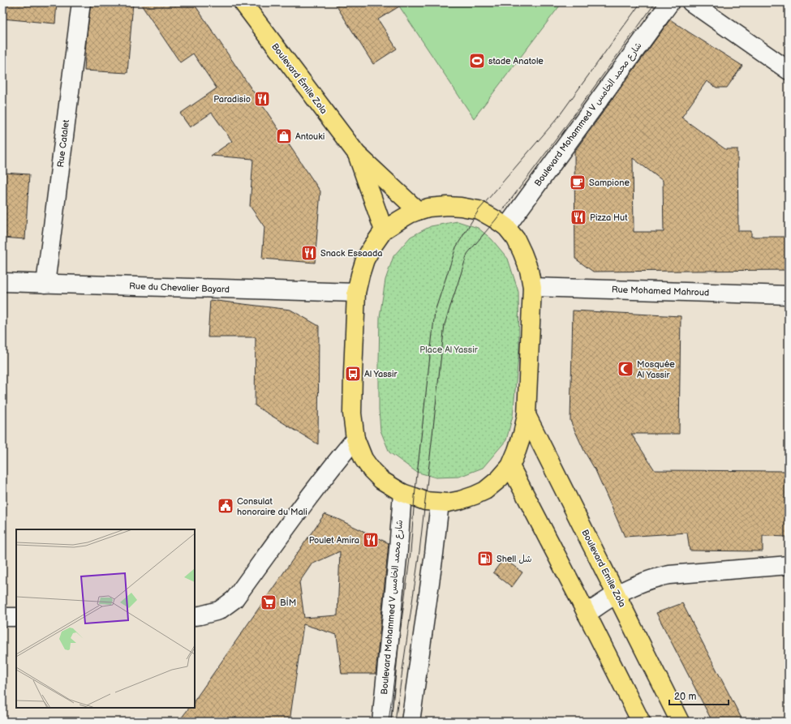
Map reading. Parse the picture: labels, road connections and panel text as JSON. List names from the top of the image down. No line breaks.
{"streets":{"main road":["Boulevard Émile Zola","Boulevard Emile Zola"],"street":["Boulevard Mohammed V شارع محمد الخامس","Rue Catalet","Rue du Chevalier Bayard","Rue Mohamed Mahroud"]},"crossings":[["Rue Catalet","Rue du Chevalier Bayard"]],"parks":["Place Al Yassir"],"places":{"sports":["stade Anatole"],"restaurant":["Paradisio","Pizza Hut","Snack Essaada","Poulet Amira"],"shop":["Antouki"],"cafe":["Sampione"],"mosque":["Mosquée Al Yassir"],"bus stop":["Al Yassir"],"public building":["Consulat honoraire du Mali"],"fuel station":["Shell شل"],"supermarket":["BİM"]},"scale_bar":"20 m"}
